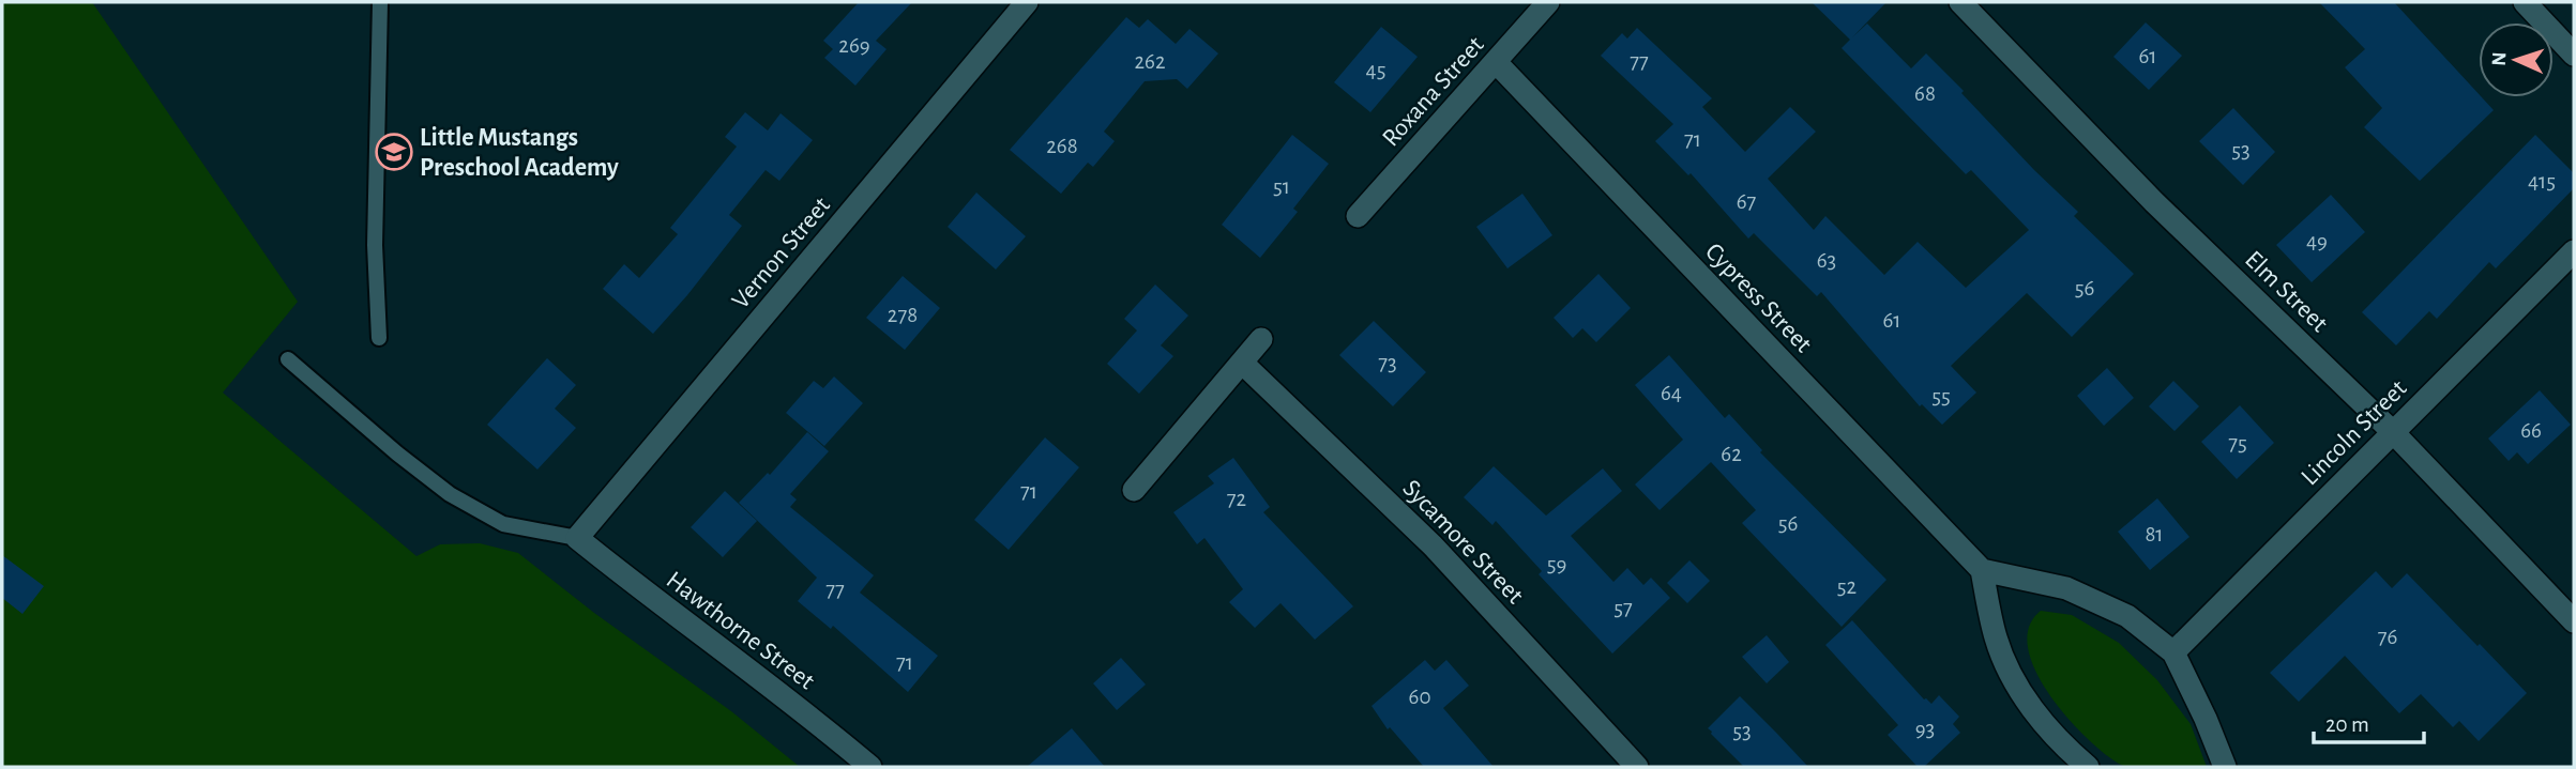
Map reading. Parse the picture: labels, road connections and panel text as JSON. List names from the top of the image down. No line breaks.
{"streets":{"street":["Roxana Street","Vernon Street","Elm Street","Cypress Street","Lincoln Street","Sycamore Street","Hawthorne Street"]},"crossings":[["Roxana Street","Cypress Street"],["Vernon Street","Hawthorne Street"],["Elm Street","Lincoln Street"]],"places":{"school or university":["Little Mustangs Preschool Academy"]},"house_numbers":["269","61","262","77","45","68","71","268","53","415","51","67","49","63","56","278","61","73","64","55","66","75","62","71","72","56","81","59","52","77","57","76","71","60","93","53"],"scale_bar":"20 m","north":"left"}
